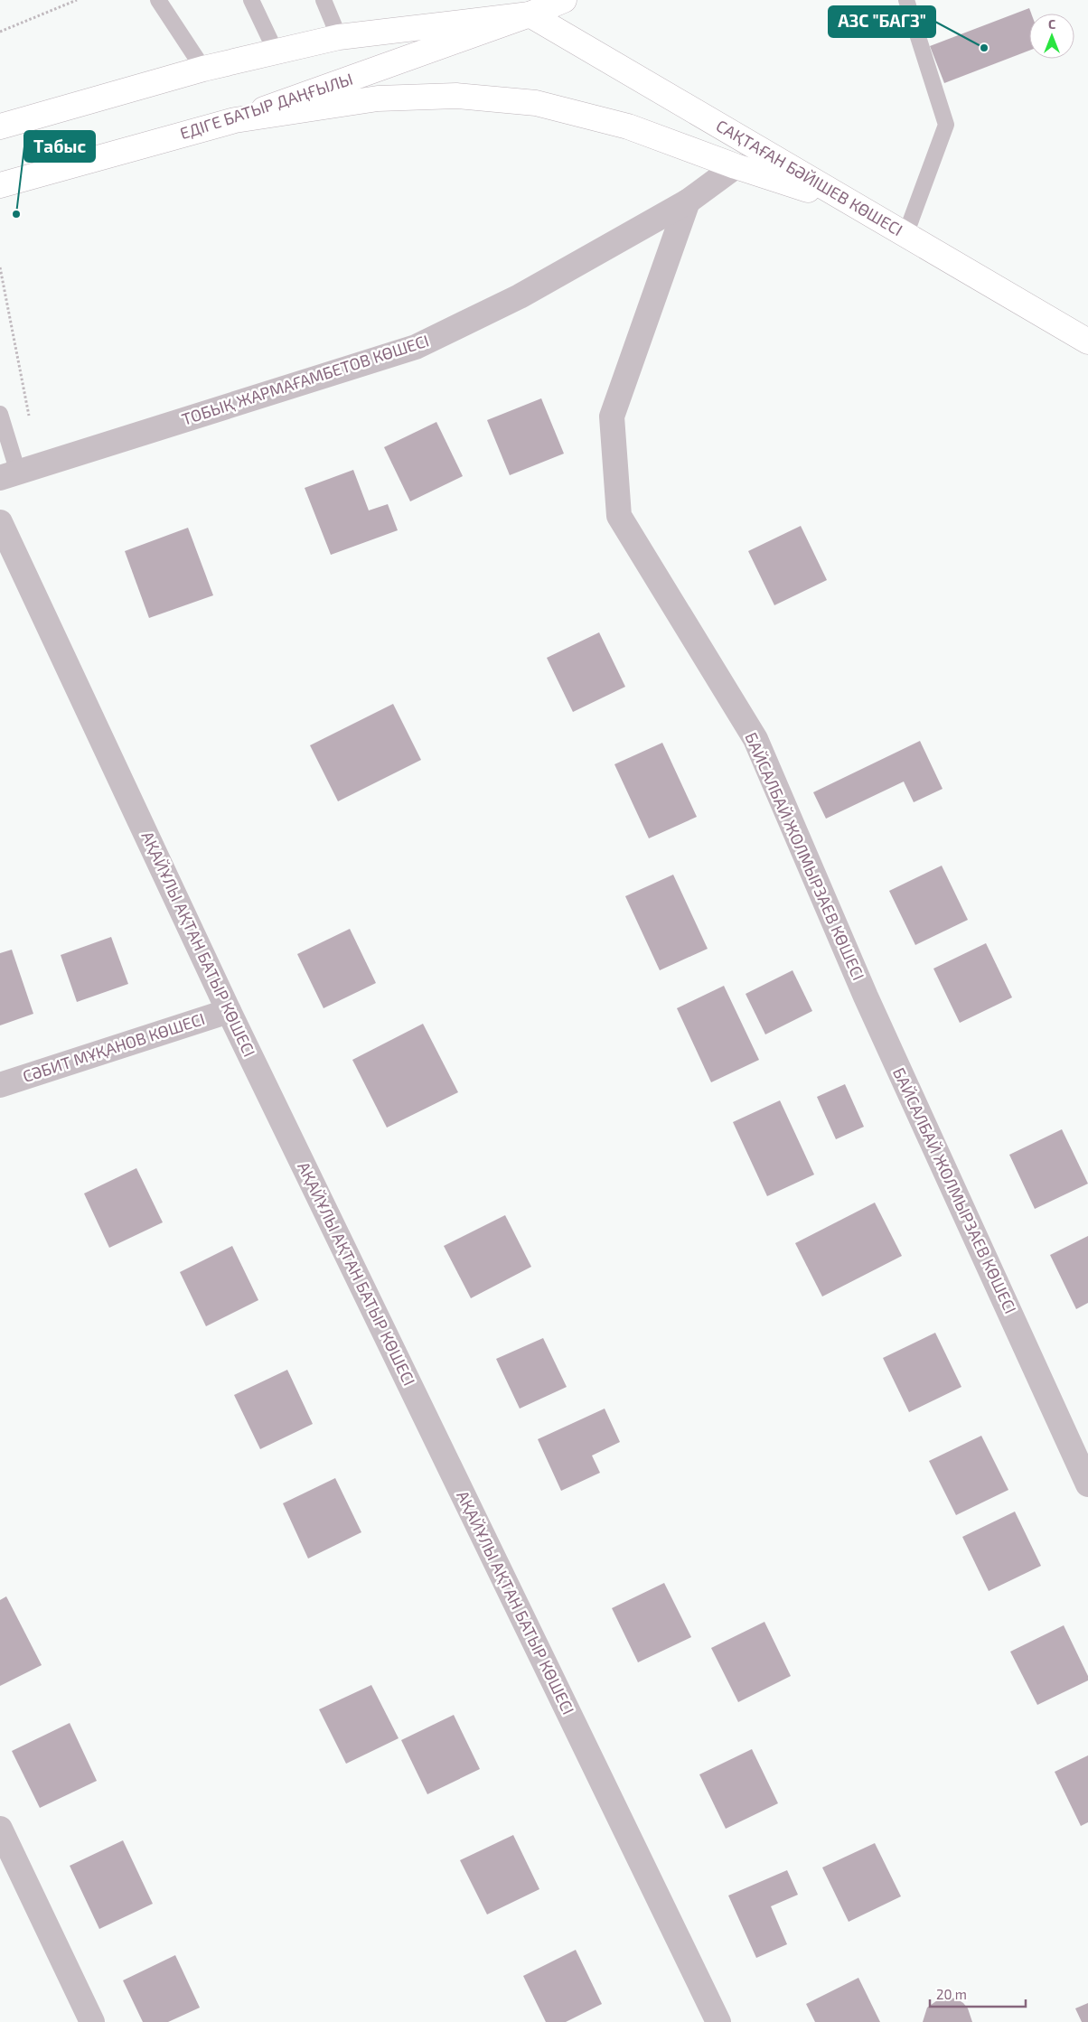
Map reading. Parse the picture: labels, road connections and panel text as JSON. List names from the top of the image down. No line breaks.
{"streets":{"main road":["ЕДІГЕ БАТЫР ДАҢҒЫЛЫ","САҚТАҒАН БӘЙІШЕВ КӨШЕСІ"],"street":["ТОБЫҚ ЖАРМАҒАМБЕТОВ КӨШЕСІ","БАЙСАЛБАЙ ЖОЛМЫРЗАЕВ КӨШЕСІ","АҚАЙҰЛЫ АҚТАН БАТЫР КӨШЕСІ","СӘБИТ МҰҚАНОВ КӨШЕСІ"]},"crossings":[["ЕДІГЕ БАТЫР ДАҢҒЫЛЫ","САҚТАҒАН БӘЙІШЕВ КӨШЕСІ"],["ТОБЫҚ ЖАРМАҒАМБЕТОВ КӨШЕСІ","БАЙСАЛБАЙ ЖОЛМЫРЗАЕВ КӨШЕСІ"],["АҚАЙҰЛЫ АҚТАН БАТЫР КӨШЕСІ","СӘБИТ МҰҚАНОВ КӨШЕСІ"]],"places":["АЗС \"БАГЗ\"","Табыс"],"scale_bar":"20 m","north":"top"}
